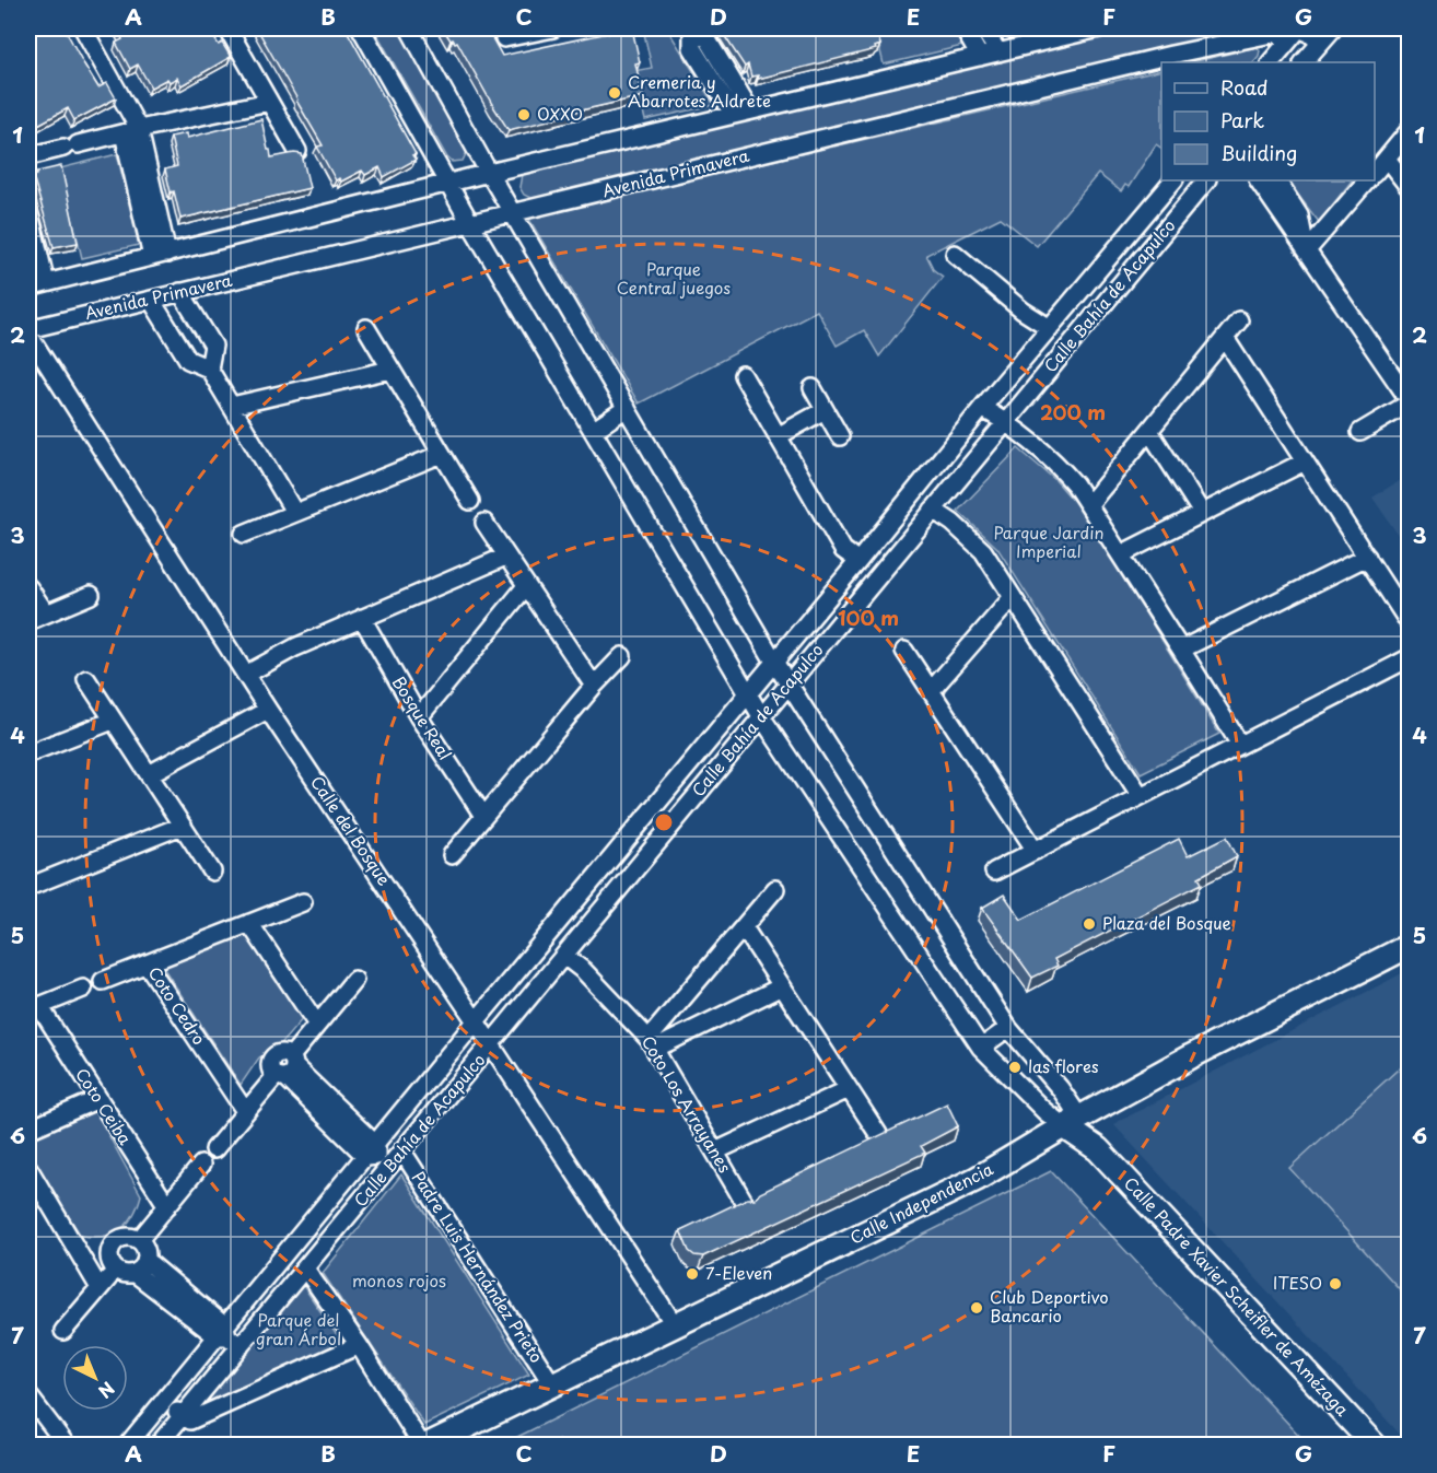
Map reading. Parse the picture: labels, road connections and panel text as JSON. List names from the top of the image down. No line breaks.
{"streets":{"street":["Avenida Primavera","Calle Bahía de Acapulco","Bosque Real","Calle del Bosque","Coto Cedro","Coto Los Arrayanes","Coto Ceiba","Calle Independencia","Padre Luis Hernández Prieto","Calle Padre Xavier Scheifler de Amézaga"]},"crossings":[["Calle Bahía de Acapulco","Calle del Bosque"],["Calle Bahía de Acapulco","Coto Los Arrayanes"],["Calle Bahía de Acapulco","Padre Luis Hernández Prieto"],["Calle del Bosque","Calle Independencia"],["Calle Independencia","Padre Luis Hernández Prieto"],["Calle Independencia","Calle Padre Xavier Scheifler de Amézaga"]],"parks":["Parque Central juegos","Parque Jardin Imperial","monos rojos","Parque del gran Árbol"],"places":["Cremeria y Abarrotes Aldrete","OXXO","Plaza del Bosque","las flores","7-Eleven","ITESO","Club Deportivo Bancario"],"legend":["Road","Park","Building"],"north":"bottom right","grid":{"columns":["A","B","C","D","E","F","G"],"rows":["1","2","3","4","5","6","7"]},"rings":["200 m","100 m"]}
